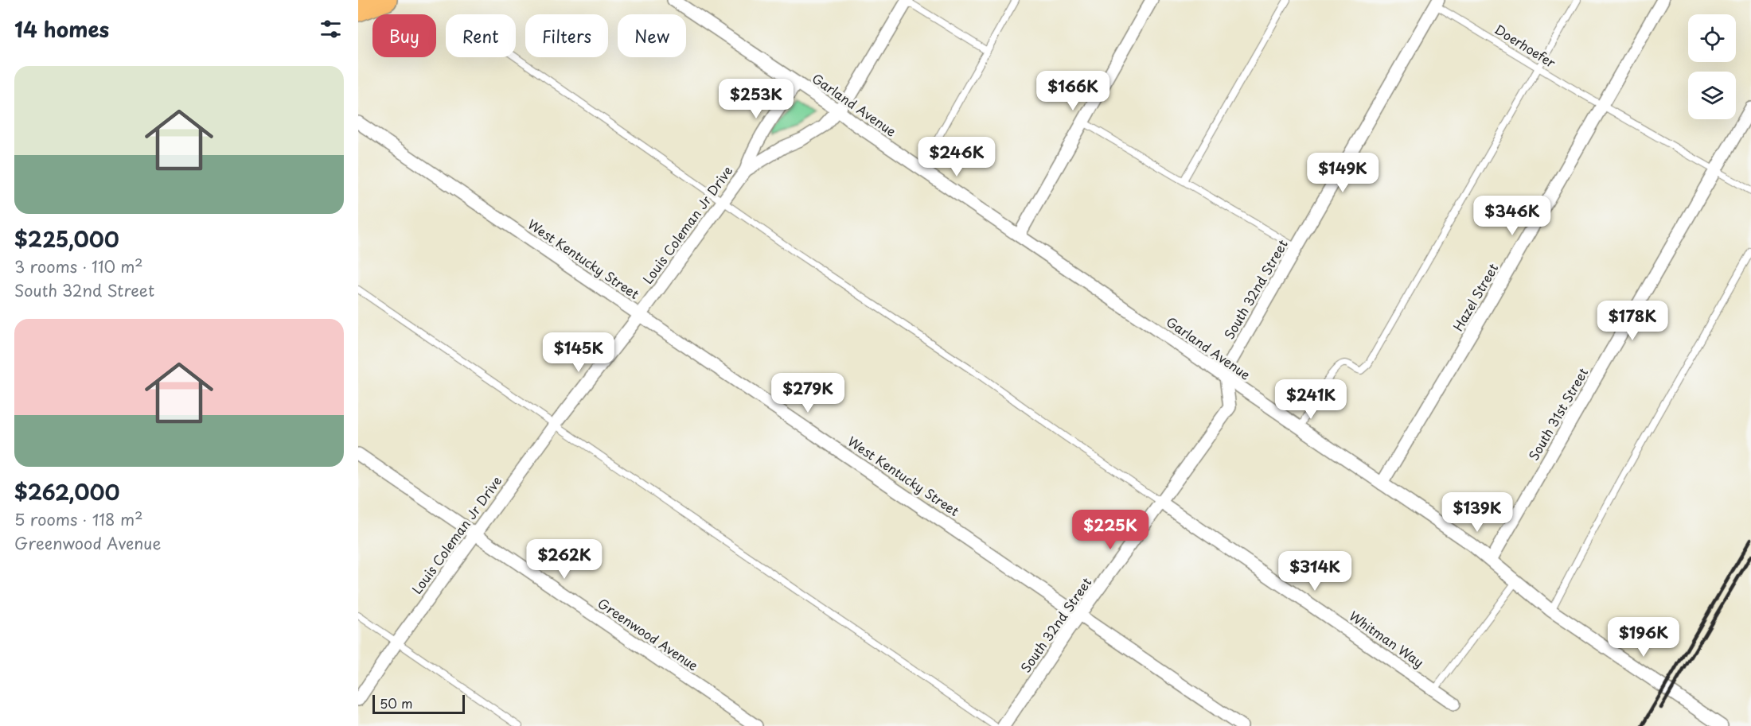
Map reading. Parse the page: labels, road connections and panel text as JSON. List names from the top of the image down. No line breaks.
{"streets":{"street":["Garland Avenue","Louis Coleman Jr Drive","West Kentucky Street","South 32nd Street","Hazel Street","South 31st Street","Greenwood Avenue","Whitman Way"],"lane":["Doerhoefer"]},"crossings":[["Doerhoefer","South 32nd Street"],["Doerhoefer","Hazel Street"],["Doerhoefer","South 31st Street"],["Garland Avenue","Louis Coleman Jr Drive"],["Garland Avenue","South 32nd Street"],["Garland Avenue","Hazel Street"],["Garland Avenue","South 31st Street"],["Louis Coleman Jr Drive","West Kentucky Street"],["Louis Coleman Jr Drive","Greenwood Avenue"],["West Kentucky Street","South 32nd Street"],["South 32nd Street","Whitman Way"]],"scale_bar":"50 m","page":{"heading":"14 homes","chip":["Buy","Rent","Filters","New"],"list":[{"name":"$225,000","note":"3 rooms · 110 m² · South 32nd Street"},{"name":"$262,000","note":"5 rooms · 118 m² · Greenwood Avenue"}],"price":["$166K","$253K","$246K","$149K","$346K","$178K","$145K","$279K","$241K","$139K","$225K","$262K","$314K","$196K"],"scale":"50 m"}}
